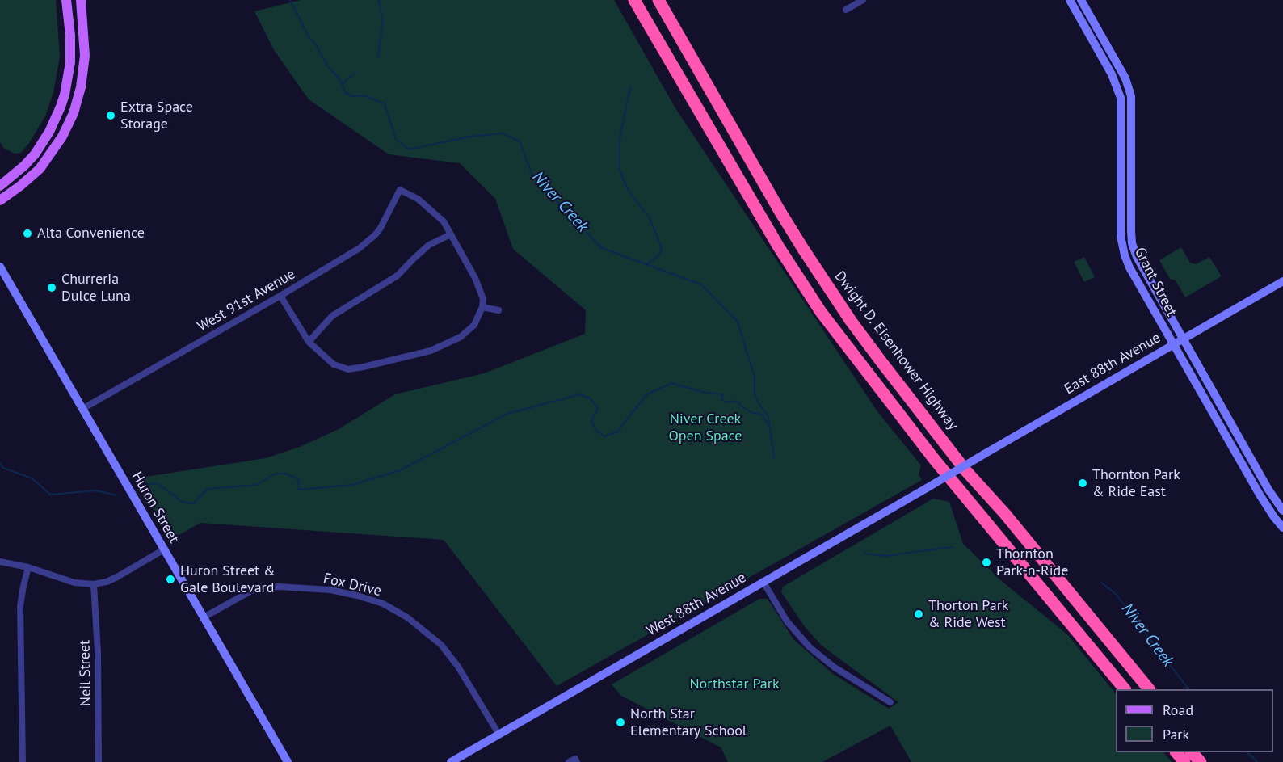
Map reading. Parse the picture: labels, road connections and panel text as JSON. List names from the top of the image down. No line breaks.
{"streets":{"highway":["Dwight D. Eisenhower Highway"],"main road":["Grant Street","East 88th Avenue","Huron Street","West 88th Avenue"],"street":["West 91st Avenue","Fox Drive","Neil Street"]},"crossings":[["Grant Street","East 88th Avenue"],["West 91st Avenue","Huron Street"],["Dwight D. Eisenhower Highway","East 88th Avenue"],["Dwight D. Eisenhower Highway","West 88th Avenue"],["East 88th Avenue","West 88th Avenue"],["Huron Street","Fox Drive"],["Fox Drive","West 88th Avenue"]],"water":["Niver Creek"],"parks":["Niver Creek Open Space","Northstar Park"],"places":["Extra Space Storage","Alta Convenience","Churreria Dulce Luna","Thornton Park & Ride East","Thornton Park-n-Ride","Huron Street & Gale Boulevard","Thorton Park & Ride West","North Star Elementary School"],"legend":["Road","Park"]}
